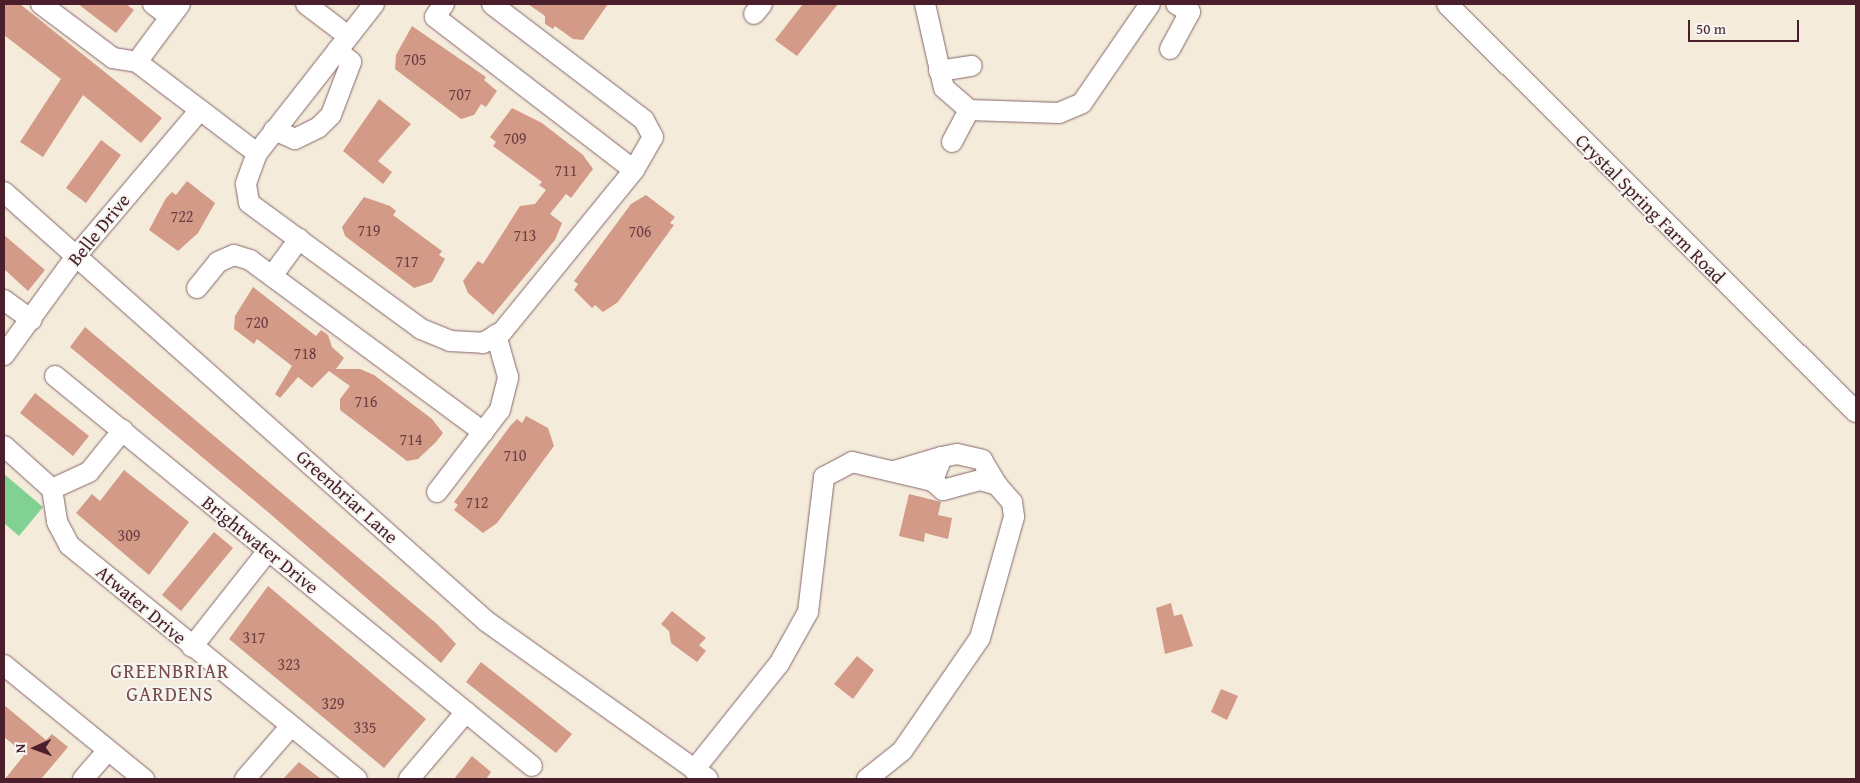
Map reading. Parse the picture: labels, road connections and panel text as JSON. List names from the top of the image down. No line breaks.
{"streets":{"street":["Crystal Spring Farm Road","Belle Drive","Greenbriar Lane","Brightwater Drive","Atwater Drive"]},"crossings":[["Belle Drive","Greenbriar Lane"]],"districts":["GREENBRIAR GARDENS"],"house_numbers":["705","707","709","711","722","719","706","713","717","720","718","716","714","710","712","309","317","323","329","335"],"scale_bar":"50 m","north":"left"}
